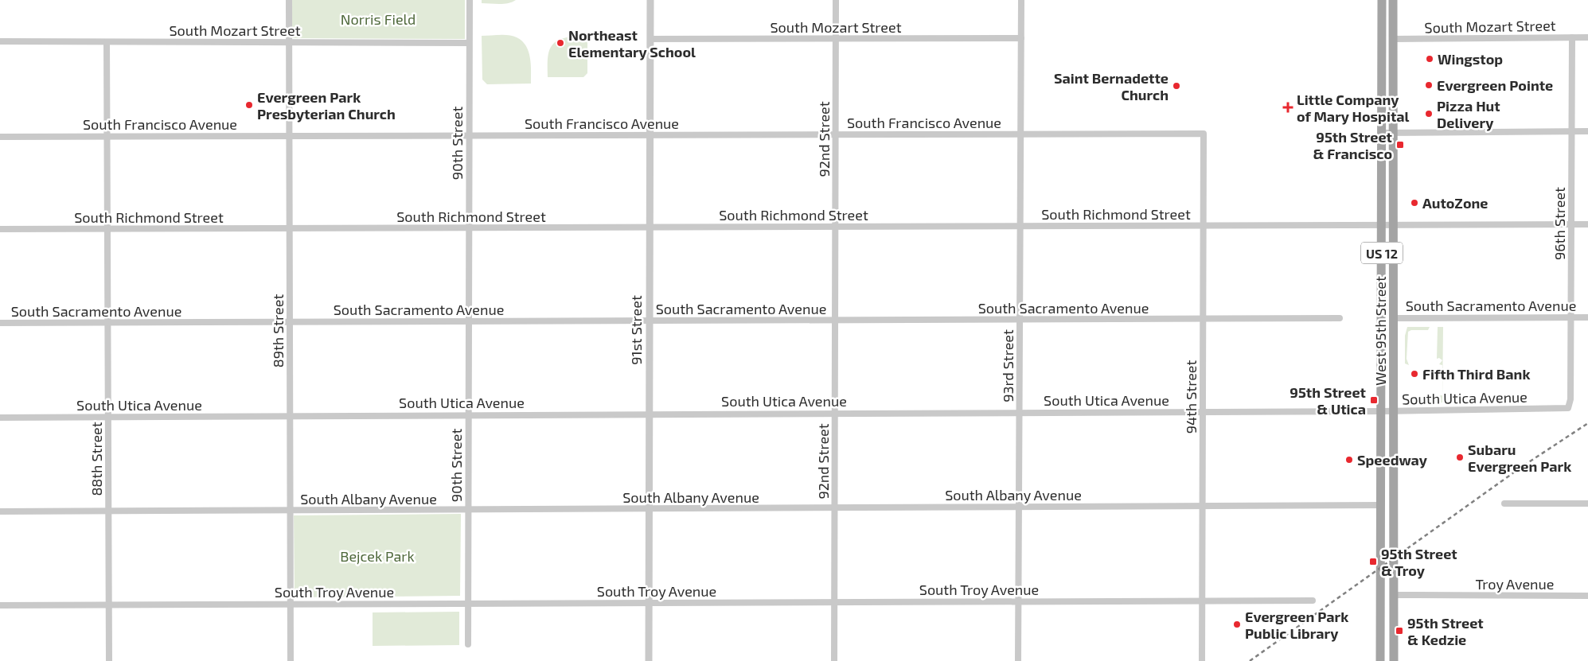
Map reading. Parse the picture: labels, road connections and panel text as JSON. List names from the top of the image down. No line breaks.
{"streets":{"main road":["US 12","West 95th Street"],"street":["South Mozart Street","South Francisco Avenue","92nd Street","90th Street","South Richmond Street","96th Street","South Sacramento Avenue","91st Street","89th Street","93rd Street","94th Street","South Utica Avenue","88th Street","South Albany Avenue","Troy Avenue","South Troy Avenue"]},"crossings":[["South Mozart Street","92nd Street"],["South Mozart Street","90th Street"],["South Mozart Street","96th Street"],["South Mozart Street","91st Street"],["South Mozart Street","89th Street"],["South Mozart Street","West 95th Street"],["South Mozart Street","93rd Street"],["South Mozart Street","88th Street"],["South Francisco Avenue","92nd Street"],["South Francisco Avenue","90th Street"],["South Francisco Avenue","91st Street"],["South Francisco Avenue","89th Street"],["South Francisco Avenue","93rd Street"],["South Francisco Avenue","94th Street"],["South Francisco Avenue","88th Street"],["92nd Street","South Richmond Street"],["92nd Street","South Sacramento Avenue"],["92nd Street","South Utica Avenue"],["92nd Street","South Albany Avenue"],["92nd Street","South Troy Avenue"],["90th Street","South Richmond Street"],["90th Street","South Sacramento Avenue"],["90th Street","South Utica Avenue"],["90th Street","South Albany Avenue"],["90th Street","South Troy Avenue"],["South Richmond Street","96th Street"],["South Richmond Street","91st Street"],["South Richmond Street","89th Street"],["South Richmond Street","West 95th Street"],["South Richmond Street","93rd Street"],["South Richmond Street","94th Street"],["South Richmond Street","88th Street"],["96th Street","South Sacramento Avenue"],["96th Street","South Utica Avenue"],["South Sacramento Avenue","91st Street"],["South Sacramento Avenue","89th Street"],["South Sacramento Avenue","West 95th Street"],["South Sacramento Avenue","93rd Street"],["South Sacramento Avenue","94th Street"],["South Sacramento Avenue","88th Street"],["91st Street","South Utica Avenue"],["91st Street","South Albany Avenue"],["91st Street","South Troy Avenue"],["89th Street","South Utica Avenue"],["89th Street","South Albany Avenue"],["89th Street","South Troy Avenue"],["West 95th Street","South Utica Avenue"],["West 95th Street","South Albany Avenue"],["West 95th Street","Troy Avenue"],["93rd Street","South Utica Avenue"],["93rd Street","South Albany Avenue"],["93rd Street","South Troy Avenue"],["94th Street","South Utica Avenue"],["94th Street","South Albany Avenue"],["94th Street","South Troy Avenue"],["South Utica Avenue","88th Street"],["88th Street","South Albany Avenue"],["88th Street","South Troy Avenue"]],"parks":["Norris Field","Bejcek Park"],"places":{"other":["Northeast Elementary School","Wingstop","Evergreen Pointe","Saint Bernadette Church","Evergreen Park Presbyterian Church","Pizza Hut Delivery","AutoZone","Fifth Third Bank","Subaru Evergreen Park","Speedway","Evergreen Park Public Library"],"health":["Little Company of Mary Hospital"],"transit":["95th Street & Francisco","95th Street & Utica","95th Street & Troy","95th Street & Kedzie"]}}
